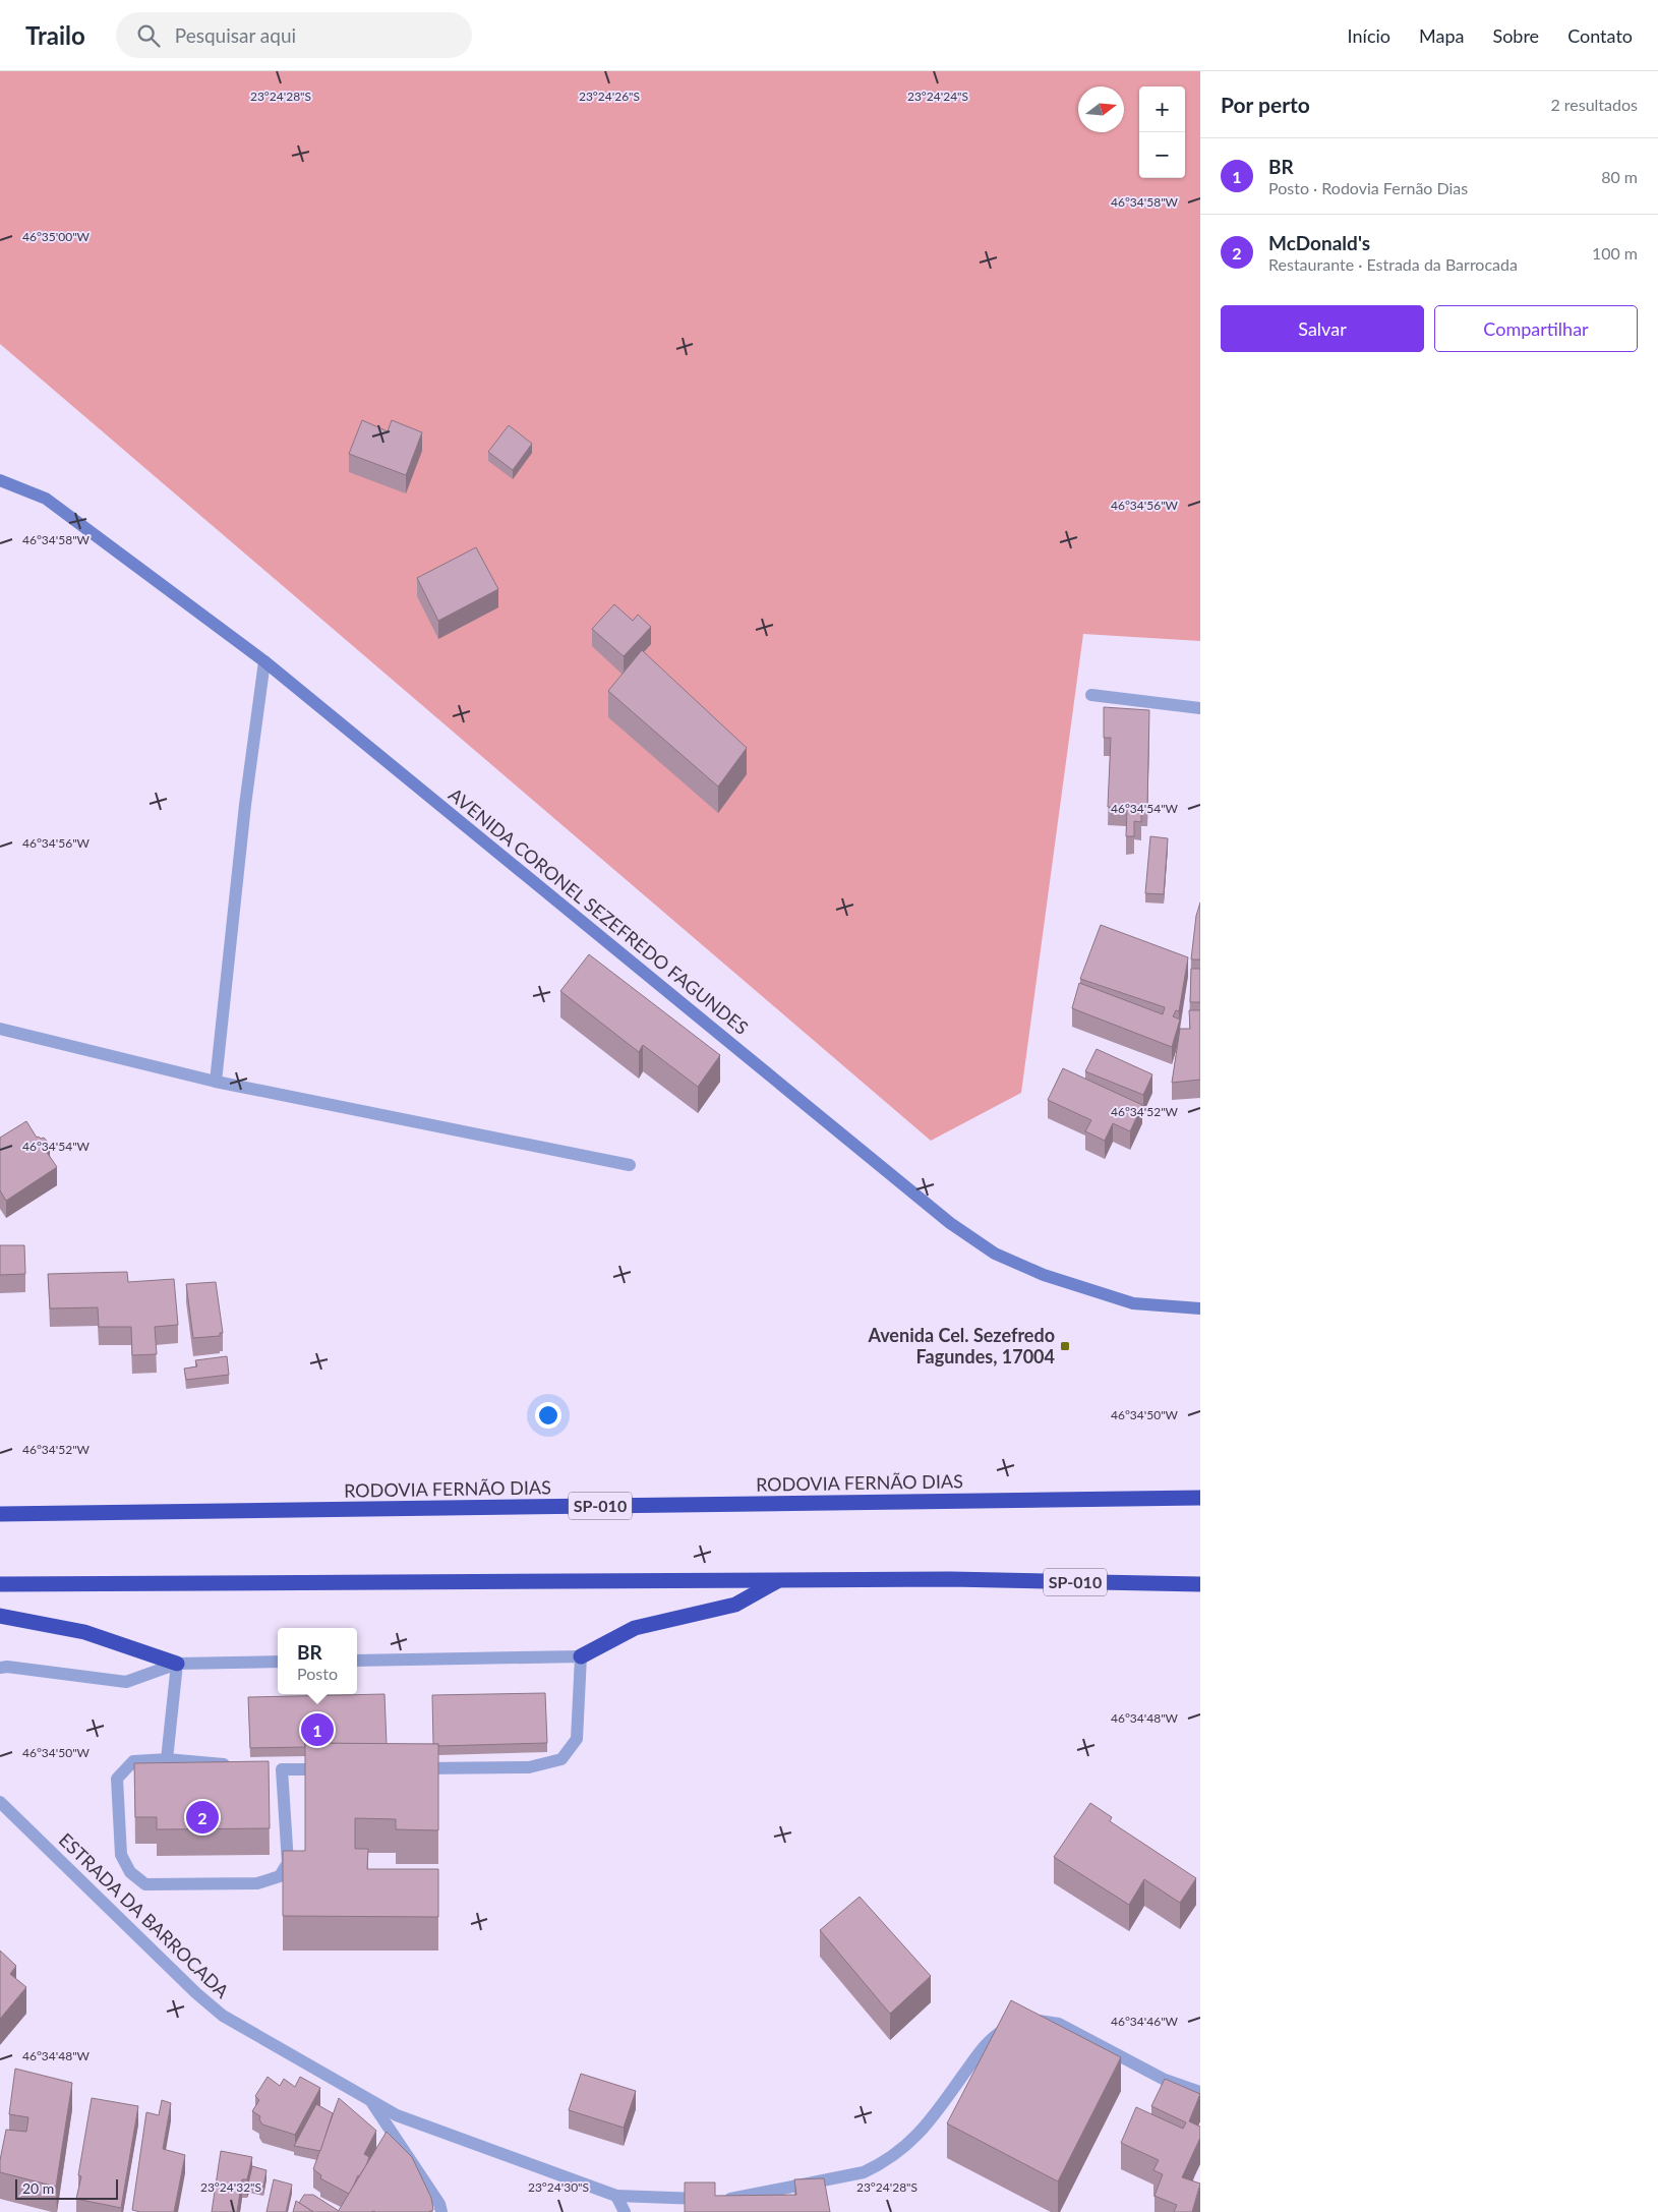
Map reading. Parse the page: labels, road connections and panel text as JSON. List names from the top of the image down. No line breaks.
{"streets":{"highway":["RODOVIA FERNÃO DIAS","SP-010"],"main road":["AVENIDA CORONEL SEZEFREDO FAGUNDES"],"street":["ESTRADA DA BARROCADA"]},"places":{"transit":["Avenida Cel. Sezefredo Fagundes, 17004"]},"scale_bar":"20 m","north":"right","page":{"header":"Trailo","search":"Pesquisar aqui","nav":["Início","Mapa","Sobre","Contato"],"heading":["Por perto","2 resultados"],"map_buttons":["+","−"],"list":[{"mark":"1","name":"BR","note":"Posto · Rodovia Fernão Dias","value":"80 m"},{"mark":"2","name":"McDonald's","note":"Restaurante · Estrada da Barrocada","value":"100 m"}],"buttons":["Salvar","Compartilhar"],"popup":["BR","Posto"],"pins":["1","2"],"scale":"20 m"},"coordinates":["23°24'28\"S","23°24'26\"S","23°24'24\"S","46°34'58\"W","46°35'00\"W","46°34'56\"W","46°34'54\"W","46°34'52\"W","46°34'50\"W","46°34'48\"W","46°34'46\"W","23°24'32\"S","23°24'30\"S"]}
